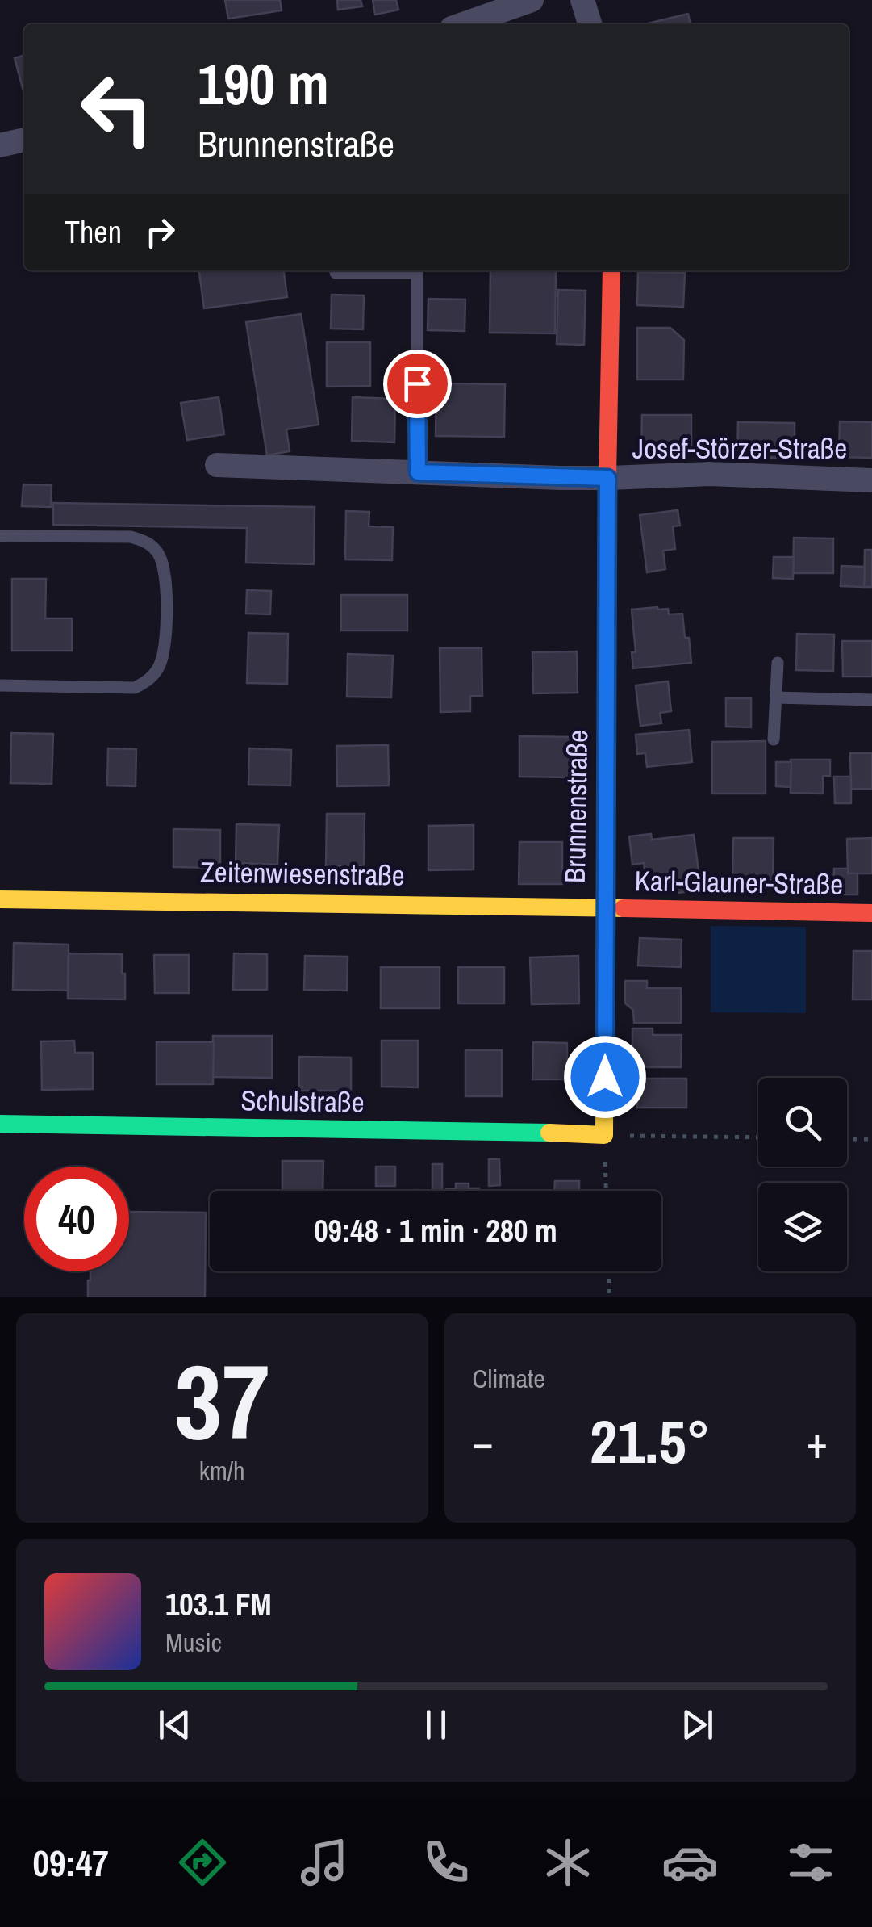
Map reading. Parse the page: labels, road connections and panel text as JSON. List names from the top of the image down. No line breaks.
{"streets":{"street":["Josef-Störzer-Straße","Brunnenstraße","Zeitenwiesenstraße","Karl-Glauner-Straße","Schulstraße"]},"crossings":[["Josef-Störzer-Straße","Brunnenstraße"],["Brunnenstraße","Zeitenwiesenstraße"],["Brunnenstraße","Karl-Glauner-Straße"],["Brunnenstraße","Schulstraße"],["Zeitenwiesenstraße","Karl-Glauner-Straße"]],"page":{"turn":["190 m","Brunnenstraße"],"then":"Then","limit":"40","trip":"09:48 · 1 min · 280 m","tile":[["37","km/h"],"Climate"],"heat":["−","21.5°","+"],"song":["103.1 FM","Music"],"tabs":"09:47"}}
